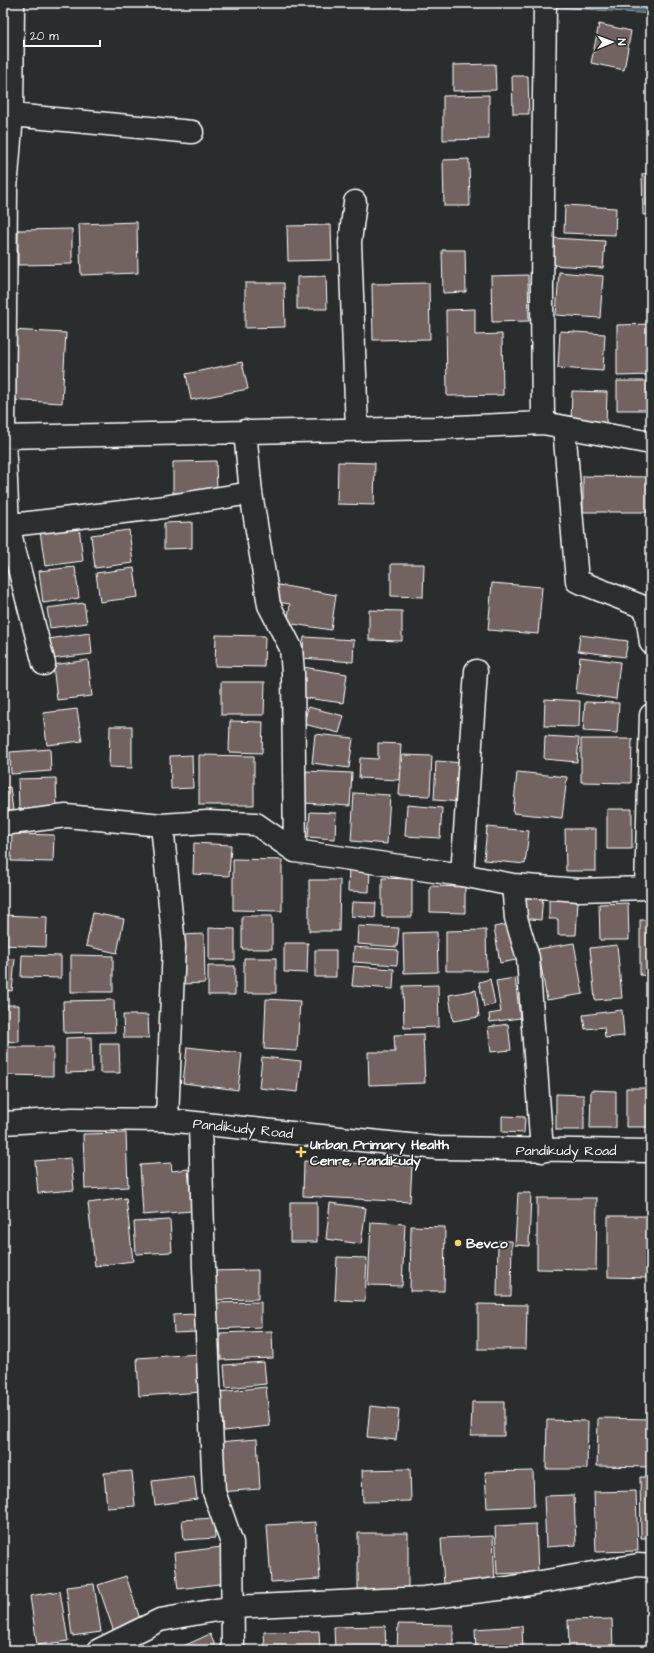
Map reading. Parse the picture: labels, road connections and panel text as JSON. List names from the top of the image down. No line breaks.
{"streets":{"street":["Pandikudy Road"]},"places":{"health":["Urban Primary Health Cenre, Pandikudy"],"other":["Bevco"]},"scale_bar":"20 m","north":"right"}
